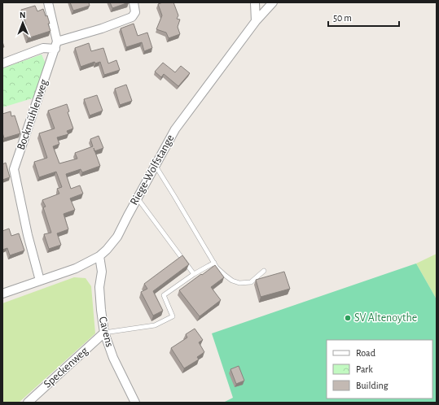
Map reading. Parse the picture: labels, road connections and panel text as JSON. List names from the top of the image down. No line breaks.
{"streets":{"street":["Bockmühlenweg","Riege-Wolfstange","Cavens","Speckenweg"]},"crossings":[["Bockmühlenweg","Riege-Wolfstange"],["Riege-Wolfstange","Cavens"],["Cavens","Speckenweg"]],"places":["SV Altenoythe"],"legend":["Road","Park","Building"],"scale_bar":"50 m","north":"top"}
